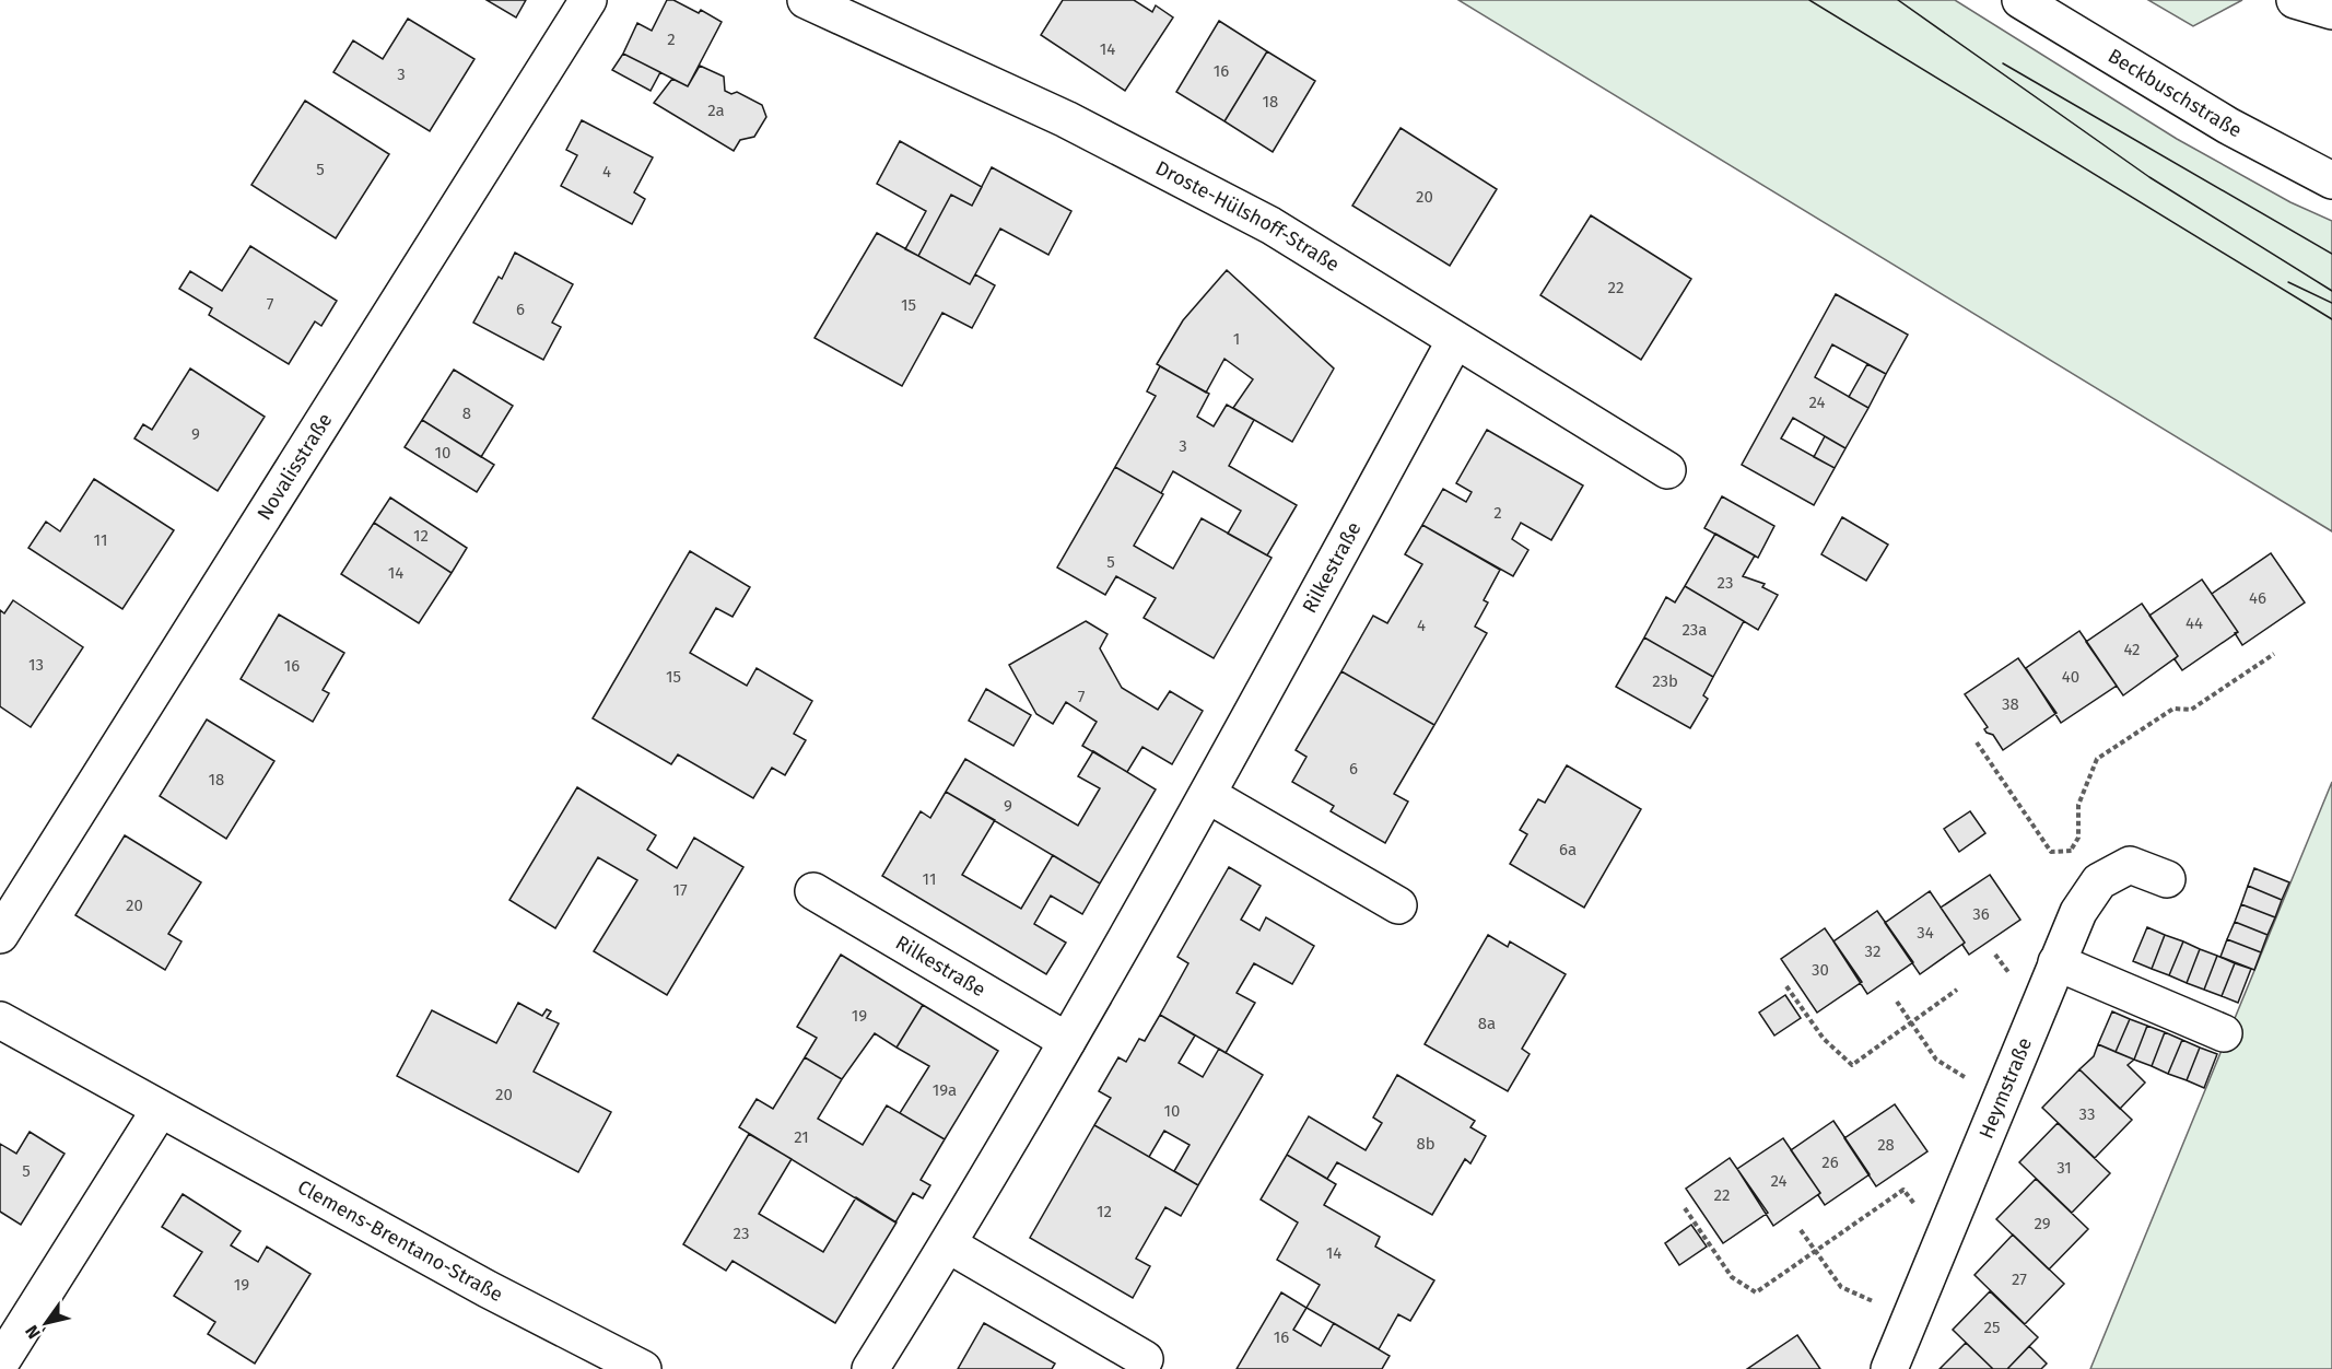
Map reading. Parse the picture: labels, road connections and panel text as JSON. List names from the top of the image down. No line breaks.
{"streets":{"street":["Beckbuschstraße","Droste-Hülshoff-Straße","Novalisstraße","Rilkestraße","Heymstraße","Clemens-Brentano-Straße"]},"crossings":[["Droste-Hülshoff-Straße","Rilkestraße"]],"house_numbers":["2","14","16","3","18","2a","5","4","20","22","7","15","6","1","24","8","9","3","10","2","12","11","5","14","23","46","44","4","23a","42","13","16","15","40","23b","7","38","6","18","9","6a","11","17","20","36","34","32","30","19","8a","19a","20","10","33","21","8b","28","26","31","5","24","22","12","29","23","14","27","19","25","16"],"north":"bottom left"}
